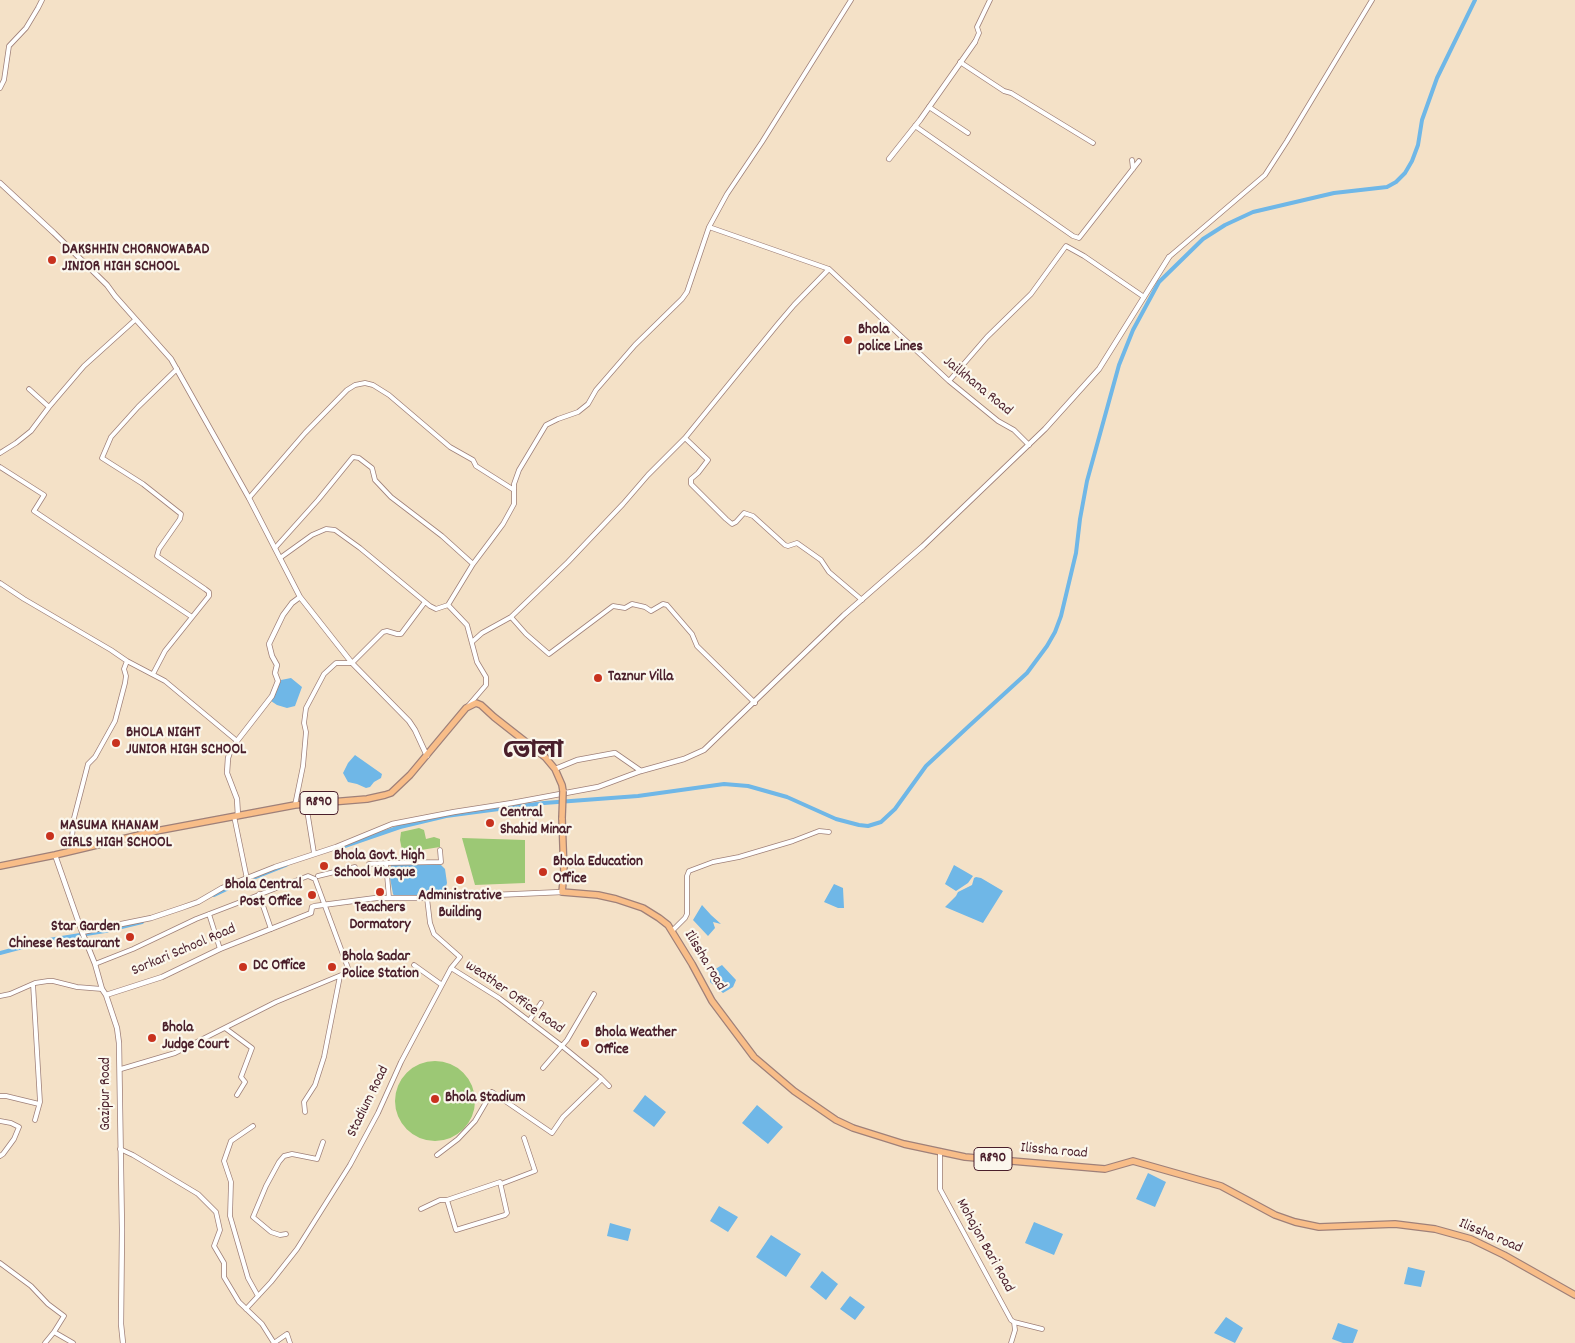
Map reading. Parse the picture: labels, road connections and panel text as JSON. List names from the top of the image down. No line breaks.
{"streets":{"main road":["R890","Ilissha road"],"street":["Jailkhana Road","Sorkari School Road","weather Office Road","Gazipur Road","Stadium Road","Mohajon Bari Road"]},"crossings":[["R890","Gazipur Road"],["Sorkari School Road","Ilissha road"],["Sorkari School Road","Gazipur Road"],["Sorkari School Road","Stadium Road"],["Ilissha road","Mohajon Bari Road"],["weather Office Road","Stadium Road"]],"districts":["ভোলা"],"places":["DAKSHHIN CHORNOWABAD JINIOR HIGH SCHOOL","Bhola police Lines","Taznur Villa","BHOLA NIGHT JUNIOR HIGH SCHOOL","Central Shahid Minar","MASUMA KHANAM GIRLS HIGH SCHOOL","Bhola Govt. High School Mosque","Bhola Education Office","Administrative Building","Teachers Dormatory","Bhola Central Post Office","Star Garden Chinese Restaurant","DC Office","Bhola Sadar Police Station","Bhola Judge Court","Bhola Weather Office","Bhola Stadium"]}
